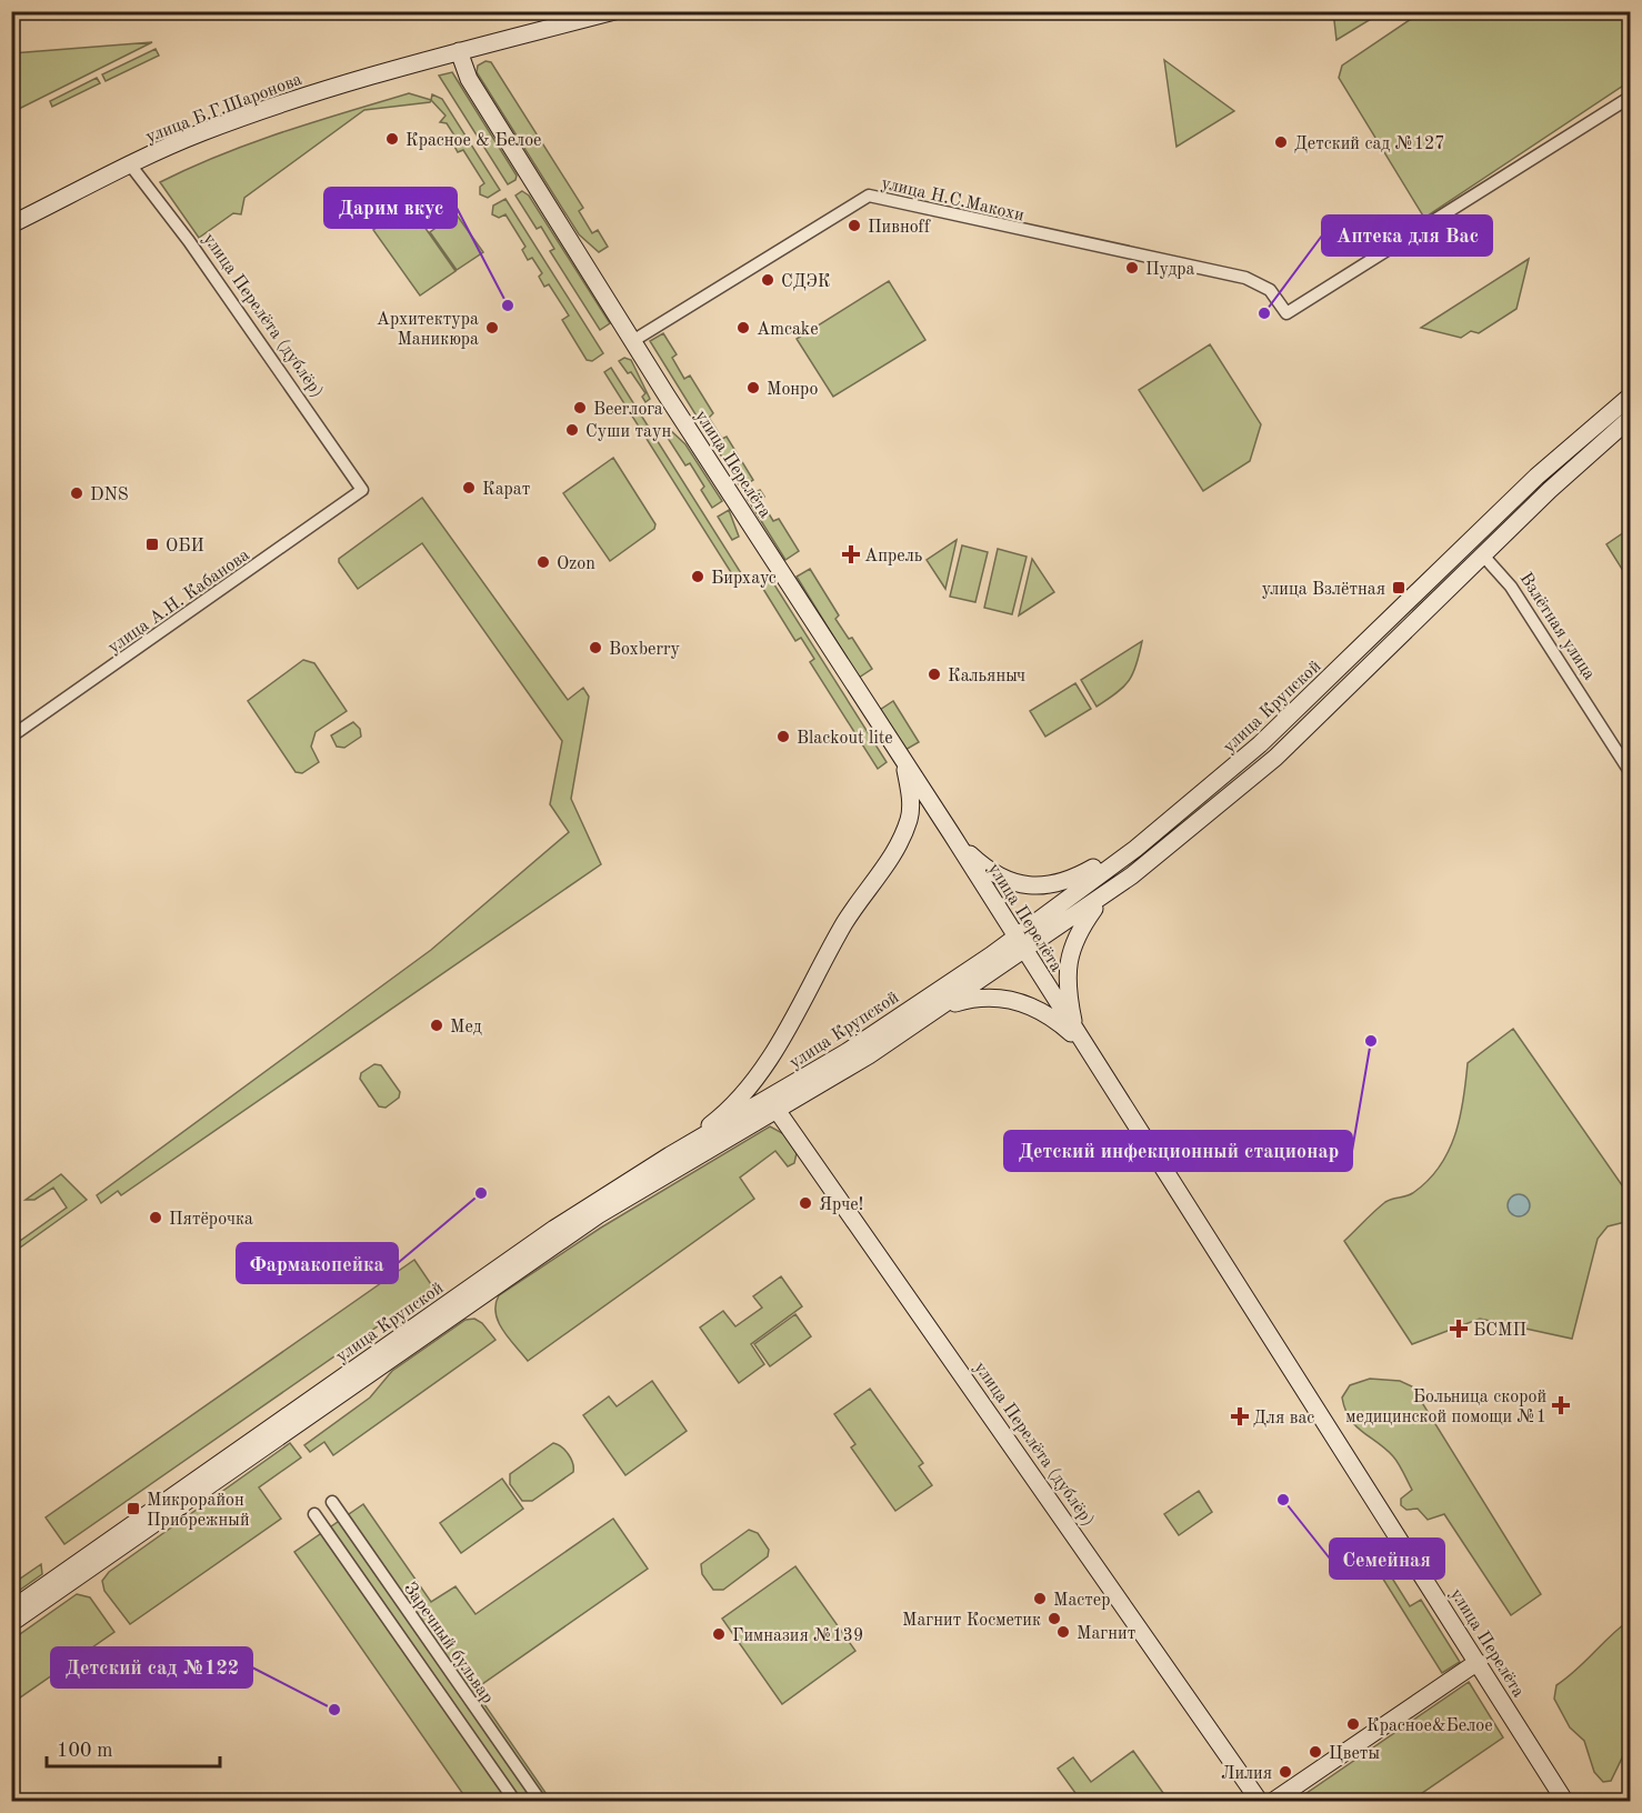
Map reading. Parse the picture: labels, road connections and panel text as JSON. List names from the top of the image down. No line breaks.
{"streets":{"main road":["улица Б.Г.Шаронова","улица Перелёта (дублёр)","улица Перелёта","Взлётная улица","улица Крупской"],"street":["улица Н.С.Макохи","улица А.Н. Кабанова","Заречный бульвар"]},"crossings":[["улица Б.Г.Шаронова","улица Перелёта (дублёр)"],["улица Б.Г.Шаронова","улица Перелёта"],["улица Н.С.Макохи","улица Перелёта"],["улица Перелёта (дублёр)","улица А.Н. Кабанова"],["улица Перелёта (дублёр)","улица Крупской"],["улица Перелёта","улица Крупской"],["Взлётная улица","улица Крупской"]],"places":{"other":["Красное & Белое","Детский сад №127","Пивнoff","Пудра","СДЭК","Дарим вкус","Аптека для Вас","Архитектура Маникюра","Amcake","Монро","Beerлога","Суши таун","Карат","DNS","Ozon","Бирхаус","Boxberry","Кальяныч","Blackout lite","Мед","Детский инфекционный стационар","Фармакопейка","Ярче!","Пятёрочка","Семейная","Мастер","Магнит Косметик","Магнит","Гимназия №139","Детский сад №122","Красное&Белое","Цветы","Лилия"],"transit":["ОБИ","улица Взлётная","Микрорайон Прибрежный"],"health":["Апрель","БСМП","Больница скорой медицинской помощи №1","Для вас"]},"scale_bar":"100 m"}
